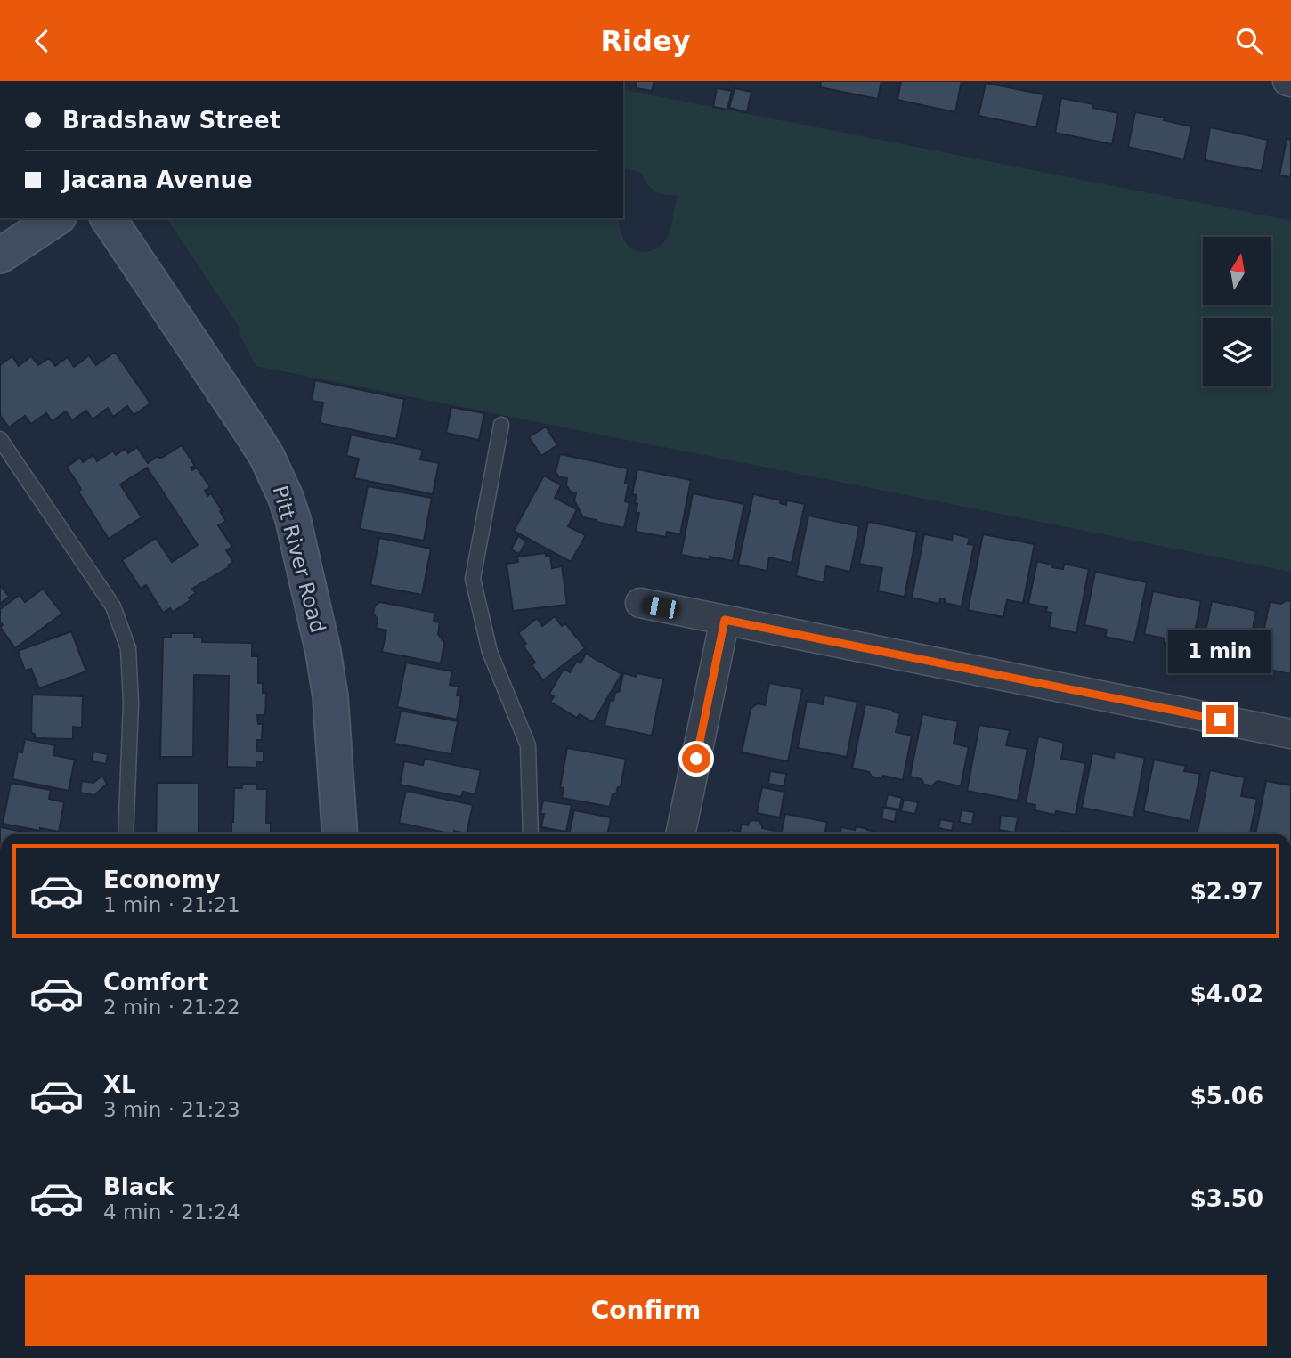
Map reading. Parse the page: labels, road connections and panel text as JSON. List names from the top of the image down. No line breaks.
{"streets":{"main road":["Pitt River Road"]},"north":"top","page":{"header":"Ridey","banner":["Bradshaw Street","Jacana Avenue"],"bubble":"1 min","list":[{"name":"Economy","note":"1 min · 21:21","value":"$2.97"},{"name":"Comfort","note":"2 min · 21:22","value":"$4.02"},{"name":"XL","note":"3 min · 21:23","value":"$5.06"},{"name":"Black","note":"4 min · 21:24","value":"$3.50"}],"buttons":"Confirm"}}
